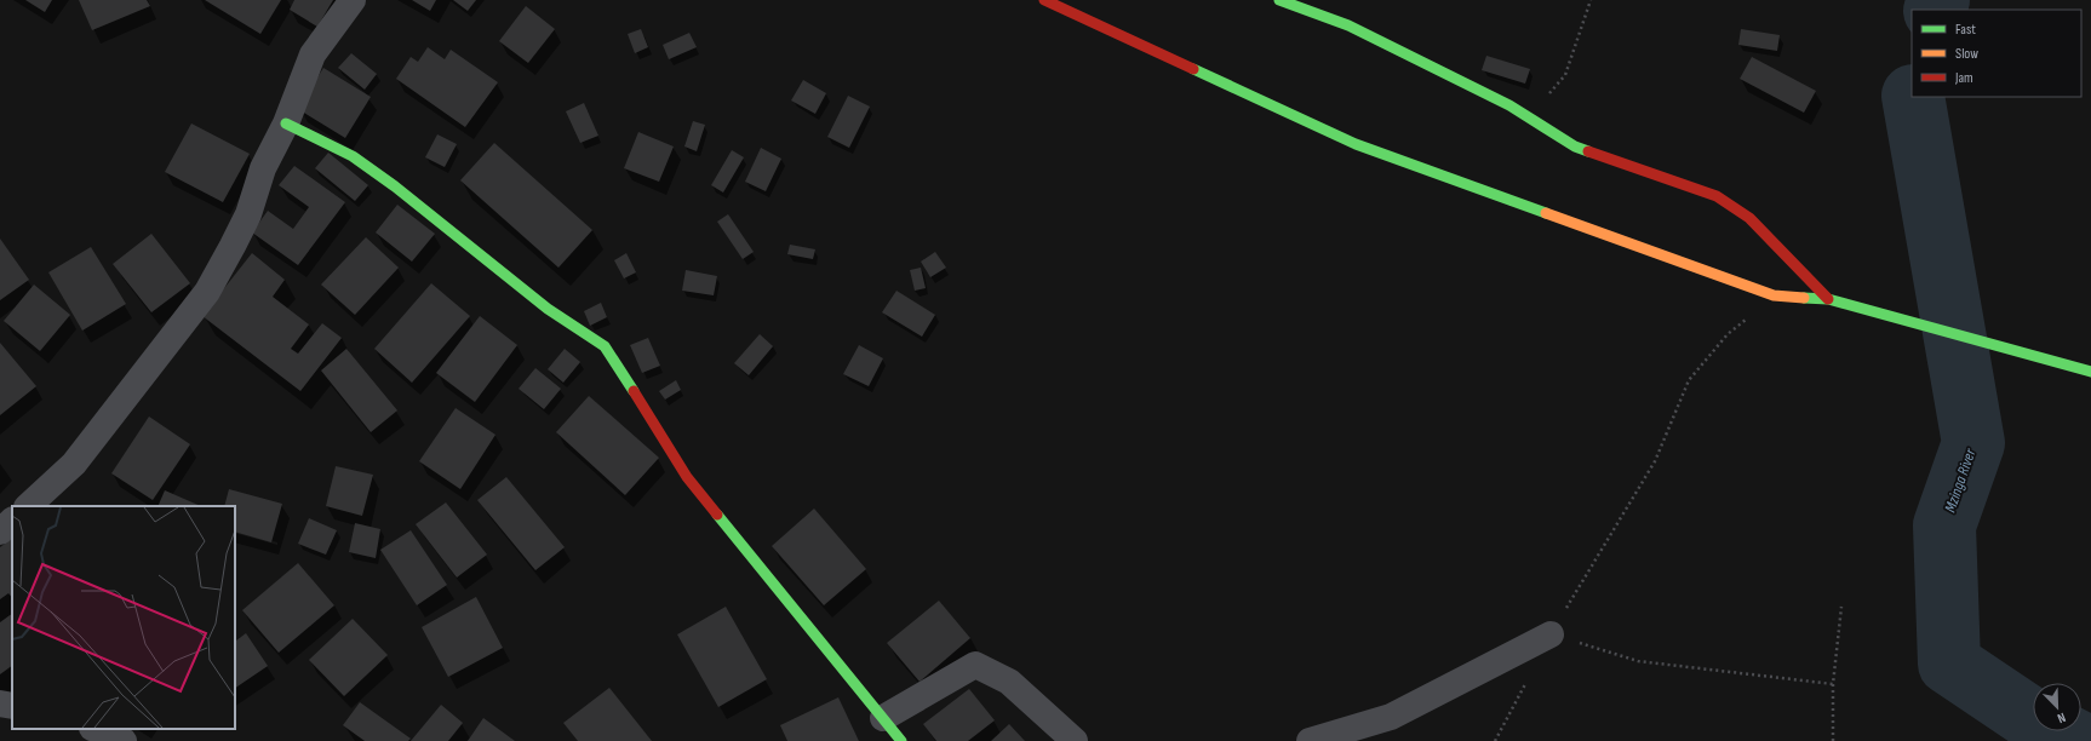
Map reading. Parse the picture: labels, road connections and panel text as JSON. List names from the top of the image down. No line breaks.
{"water":["Mzinga River"],"legend":["Fast","Slow","Jam"],"north":"bottom right"}
